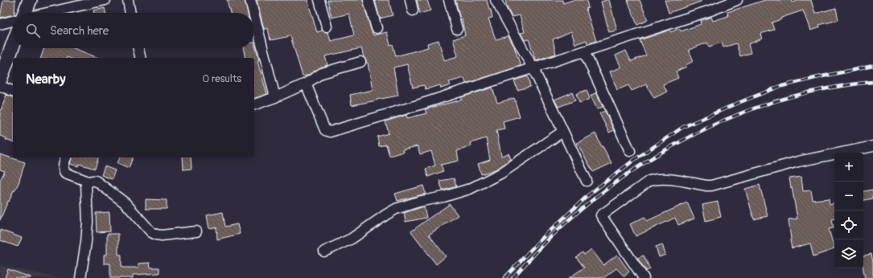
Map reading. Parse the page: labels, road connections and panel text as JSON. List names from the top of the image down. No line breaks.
{"page":{"search":"Search here","heading":["Nearby","0 results"],"map_buttons":["+","−"]}}
